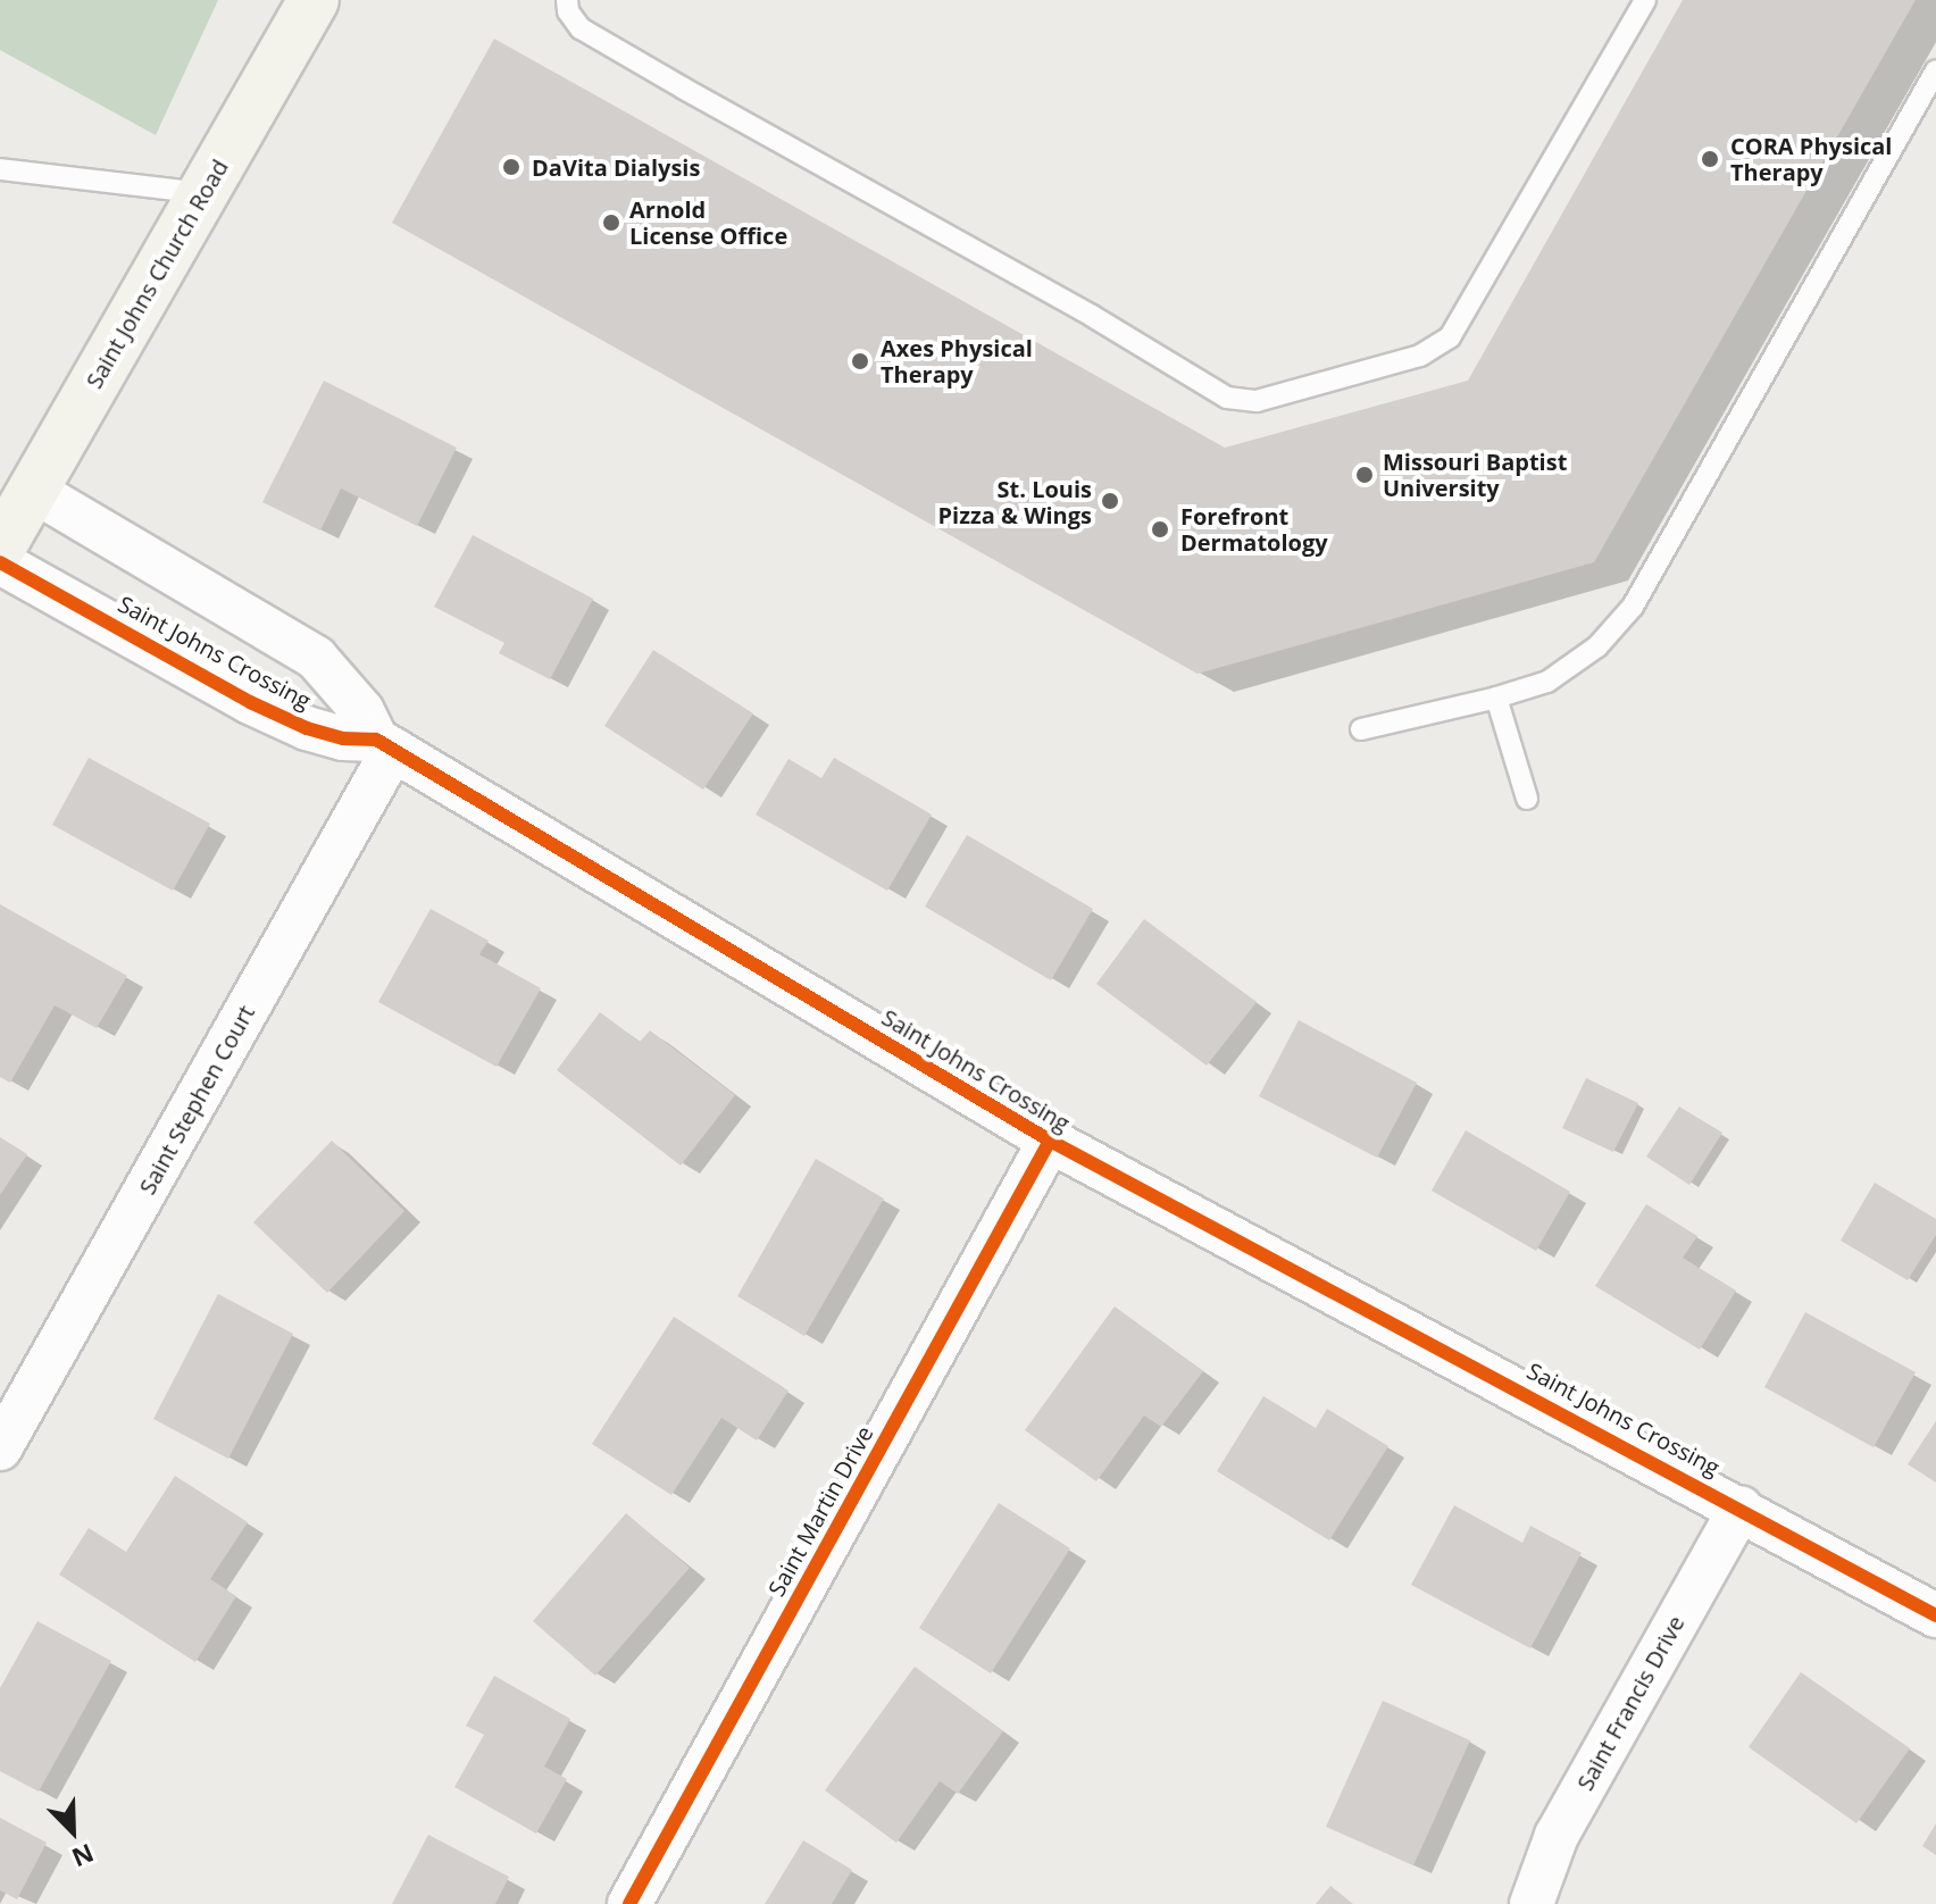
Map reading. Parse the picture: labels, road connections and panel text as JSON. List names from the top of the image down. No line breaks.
{"streets":{"street":["Saint Johns Church Road","Saint Johns Crossing","Saint Stephen Court","Saint Martin Drive","Saint Francis Drive"]},"crossings":[["Saint Johns Church Road","Saint Johns Crossing"],["Saint Johns Crossing","Saint Stephen Court"],["Saint Johns Crossing","Saint Martin Drive"],["Saint Johns Crossing","Saint Francis Drive"]],"places":["CORA Physical Therapy","DaVita Dialysis","Arnold License Office","Axes Physical Therapy","Missouri Baptist University","St. Louis Pizza & Wings","Forefront Dermatology"],"north":"bottom right"}
